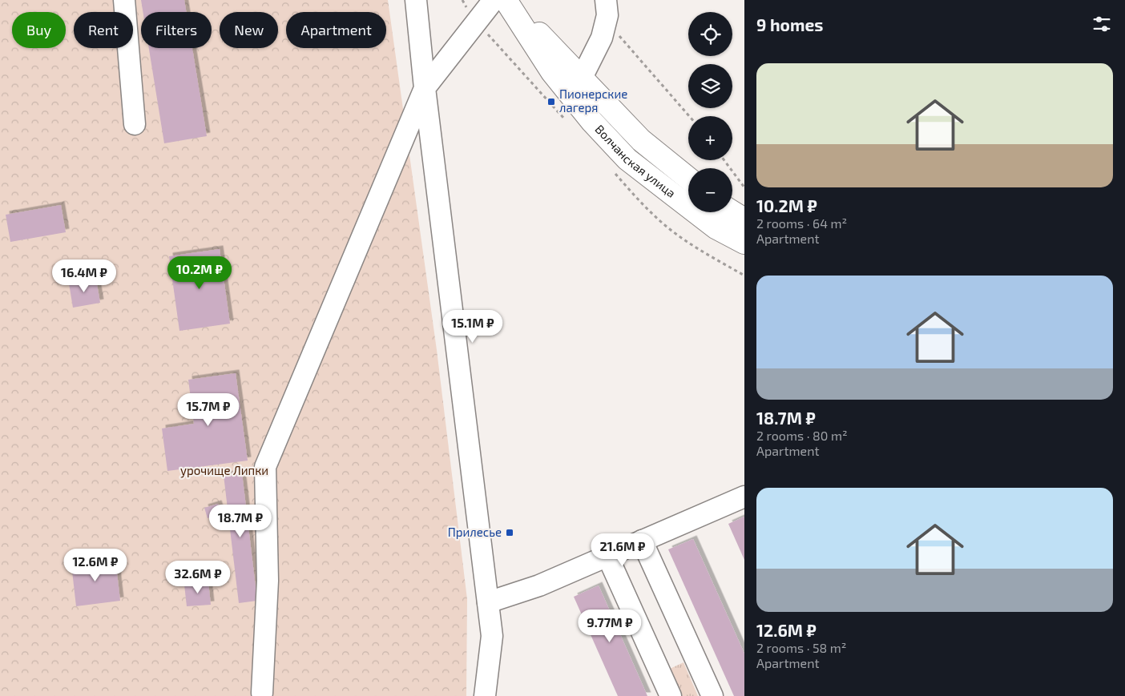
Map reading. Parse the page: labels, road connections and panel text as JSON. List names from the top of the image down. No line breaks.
{"streets":{"main road":["Волчанская улица"]},"parks":["урочище Липки"],"places":{"transit":["Пионерские лагеря","Прилесье"]},"page":{"heading":"9 homes","map_buttons":["+","−"],"chip":["Buy","Rent","Filters","New","Apartment"],"list":[{"name":"10.2M ₽","note":"2 rooms · 64 m² · Apartment"},{"name":"18.7M ₽","note":"2 rooms · 80 m² · Apartment"},{"name":"12.6M ₽","note":"2 rooms · 58 m² · Apartment"}],"price":["10.2M ₽","16.4M ₽","15.1M ₽","15.7M ₽","18.7M ₽","21.6M ₽","12.6M ₽","32.6M ₽","9.77M ₽"]}}
